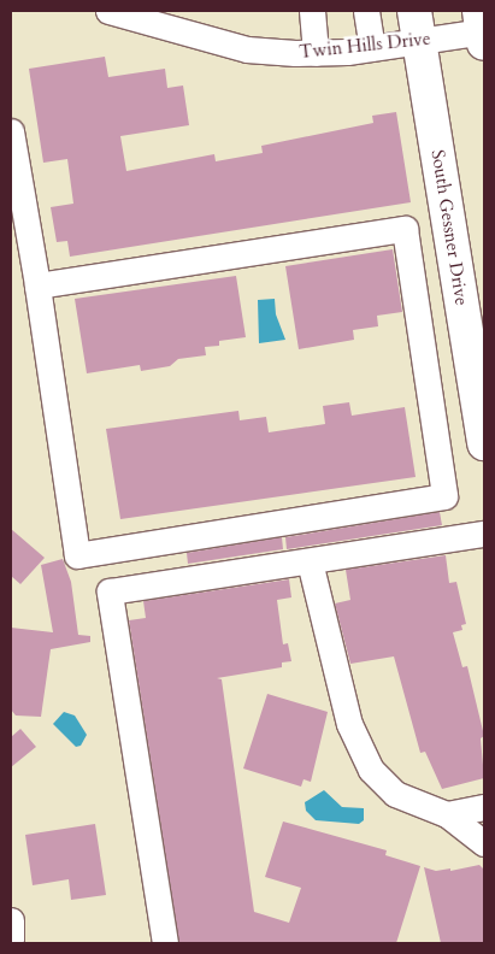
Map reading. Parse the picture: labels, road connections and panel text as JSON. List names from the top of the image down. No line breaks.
{"streets":{"main road":["South Gessner Drive"],"street":["Twin Hills Drive"]},"crossings":[["Twin Hills Drive","South Gessner Drive"]]}
